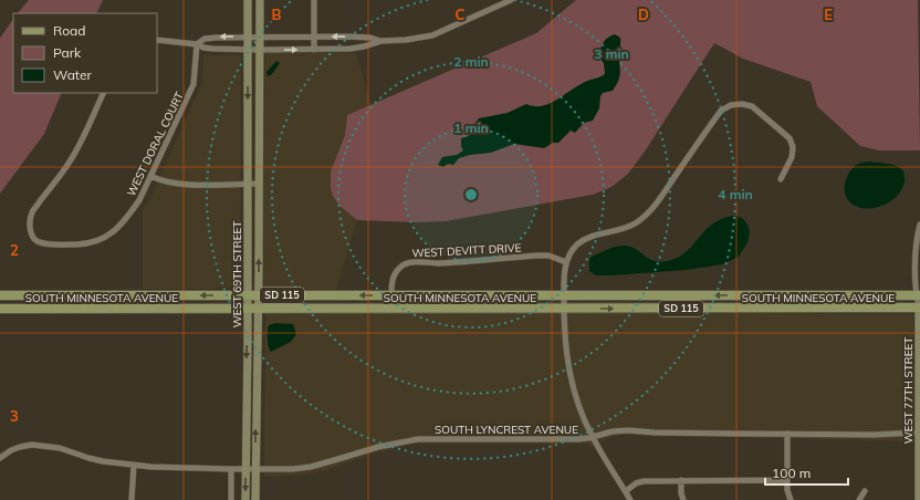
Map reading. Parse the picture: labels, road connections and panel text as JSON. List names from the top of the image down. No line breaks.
{"streets":{"main road":["WEST 69TH STREET","SD 115","SOUTH MINNESOTA AVENUE","WEST 77TH STREET"],"street":["WEST DORAL COURT","WEST DEVITT DRIVE","SOUTH LYNCREST AVENUE"]},"crossings":[["WEST DEVITT DRIVE","SOUTH MINNESOTA AVENUE"],["WEST 69TH STREET","SOUTH MINNESOTA AVENUE"],["WEST 69TH STREET","SOUTH LYNCREST AVENUE"],["SOUTH MINNESOTA AVENUE","WEST 77TH STREET"],["WEST 77TH STREET","SOUTH LYNCREST AVENUE"]],"legend":["Road","Park","Water"],"scale_bar":"100 m","grid":{"columns":["B","C","D","E"],"rows":["2","3"]},"rings":["3 min","2 min","1 min","4 min"]}
